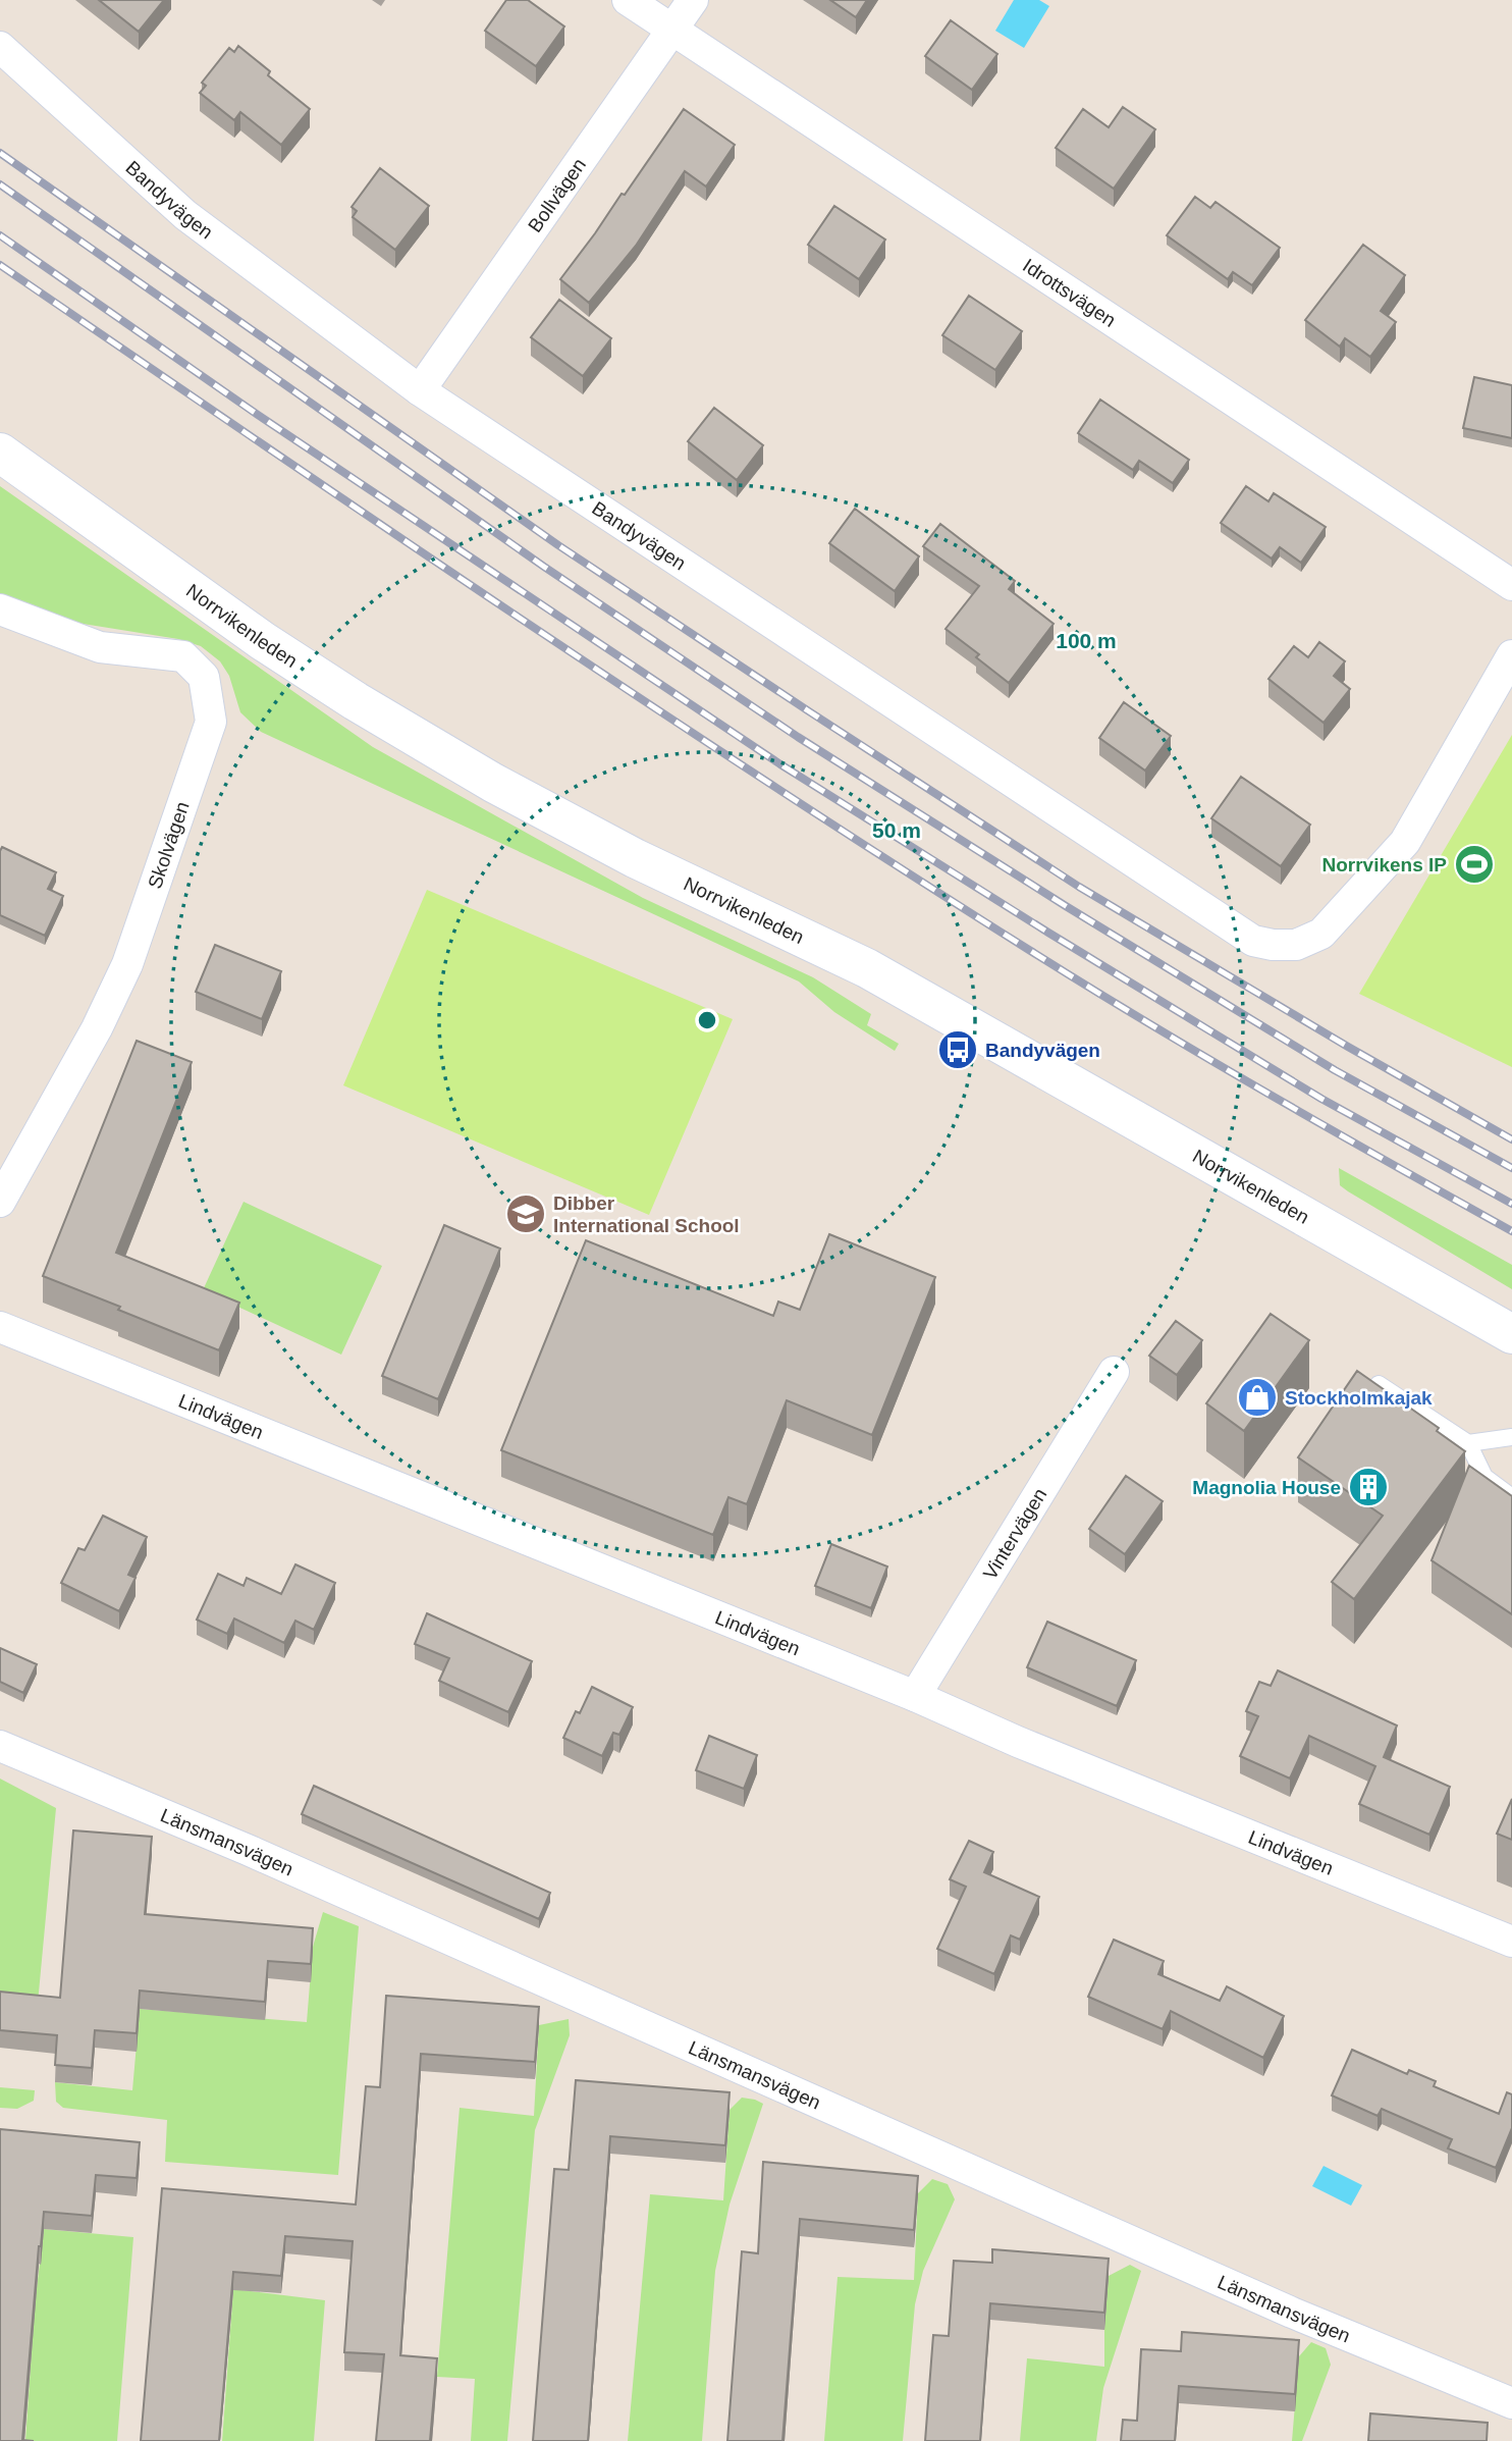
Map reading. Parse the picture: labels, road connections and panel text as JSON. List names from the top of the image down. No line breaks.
{"streets":{"main road":["Norrvikenleden"],"street":["Bollvägen","Bandyvägen","Idrottsvägen","Skolvägen","Lindvägen","Vintervägen","Länsmansvägen"]},"crossings":[["Bollvägen","Bandyvägen"],["Bollvägen","Idrottsvägen"],["Lindvägen","Vintervägen"]],"places":{"sports":["Norrvikens IP"],"bus stop":["Bandyvägen"],"school or university":["Dibber International School"],"shop":["Stockholmkajak"],"building":["Magnolia House"]},"rings":["100 m","50 m"]}
